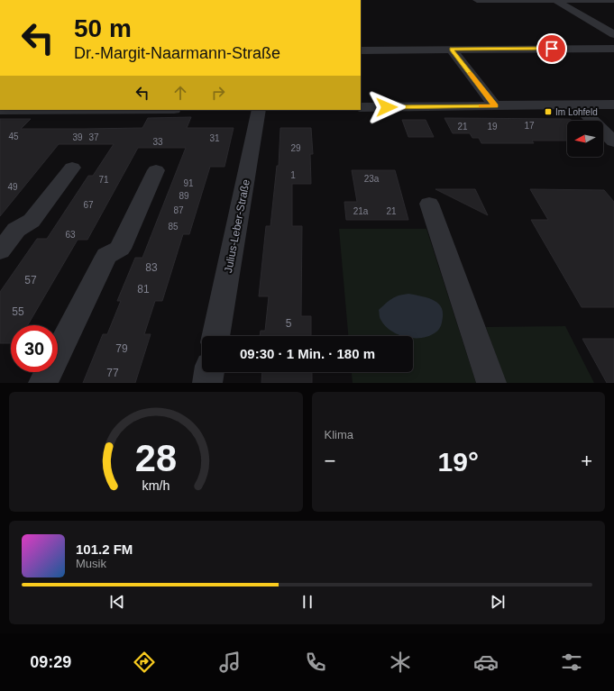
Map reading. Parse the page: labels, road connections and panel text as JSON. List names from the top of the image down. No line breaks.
{"streets":{"street":["Julius-Leber-Straße"]},"places":{"transit":["Im Lohfeld"]},"house_numbers":["17","21","19","45","39","37","31","33","29","1","23a","71","91","49","89","67","87","21a","21","85","63","83","57","81","55","5","79","77"],"north":"left","page":{"turn":["50 m","Dr.-Margit-Naarmann-Straße"],"limit":"30","trip":"09:30 · 1 Min. · 180 m","tile":"Klima","heat":["−","19°","+"],"song":["101.2 FM","Musik"],"tabs":"09:29","gauge":["28","km/h"]}}
